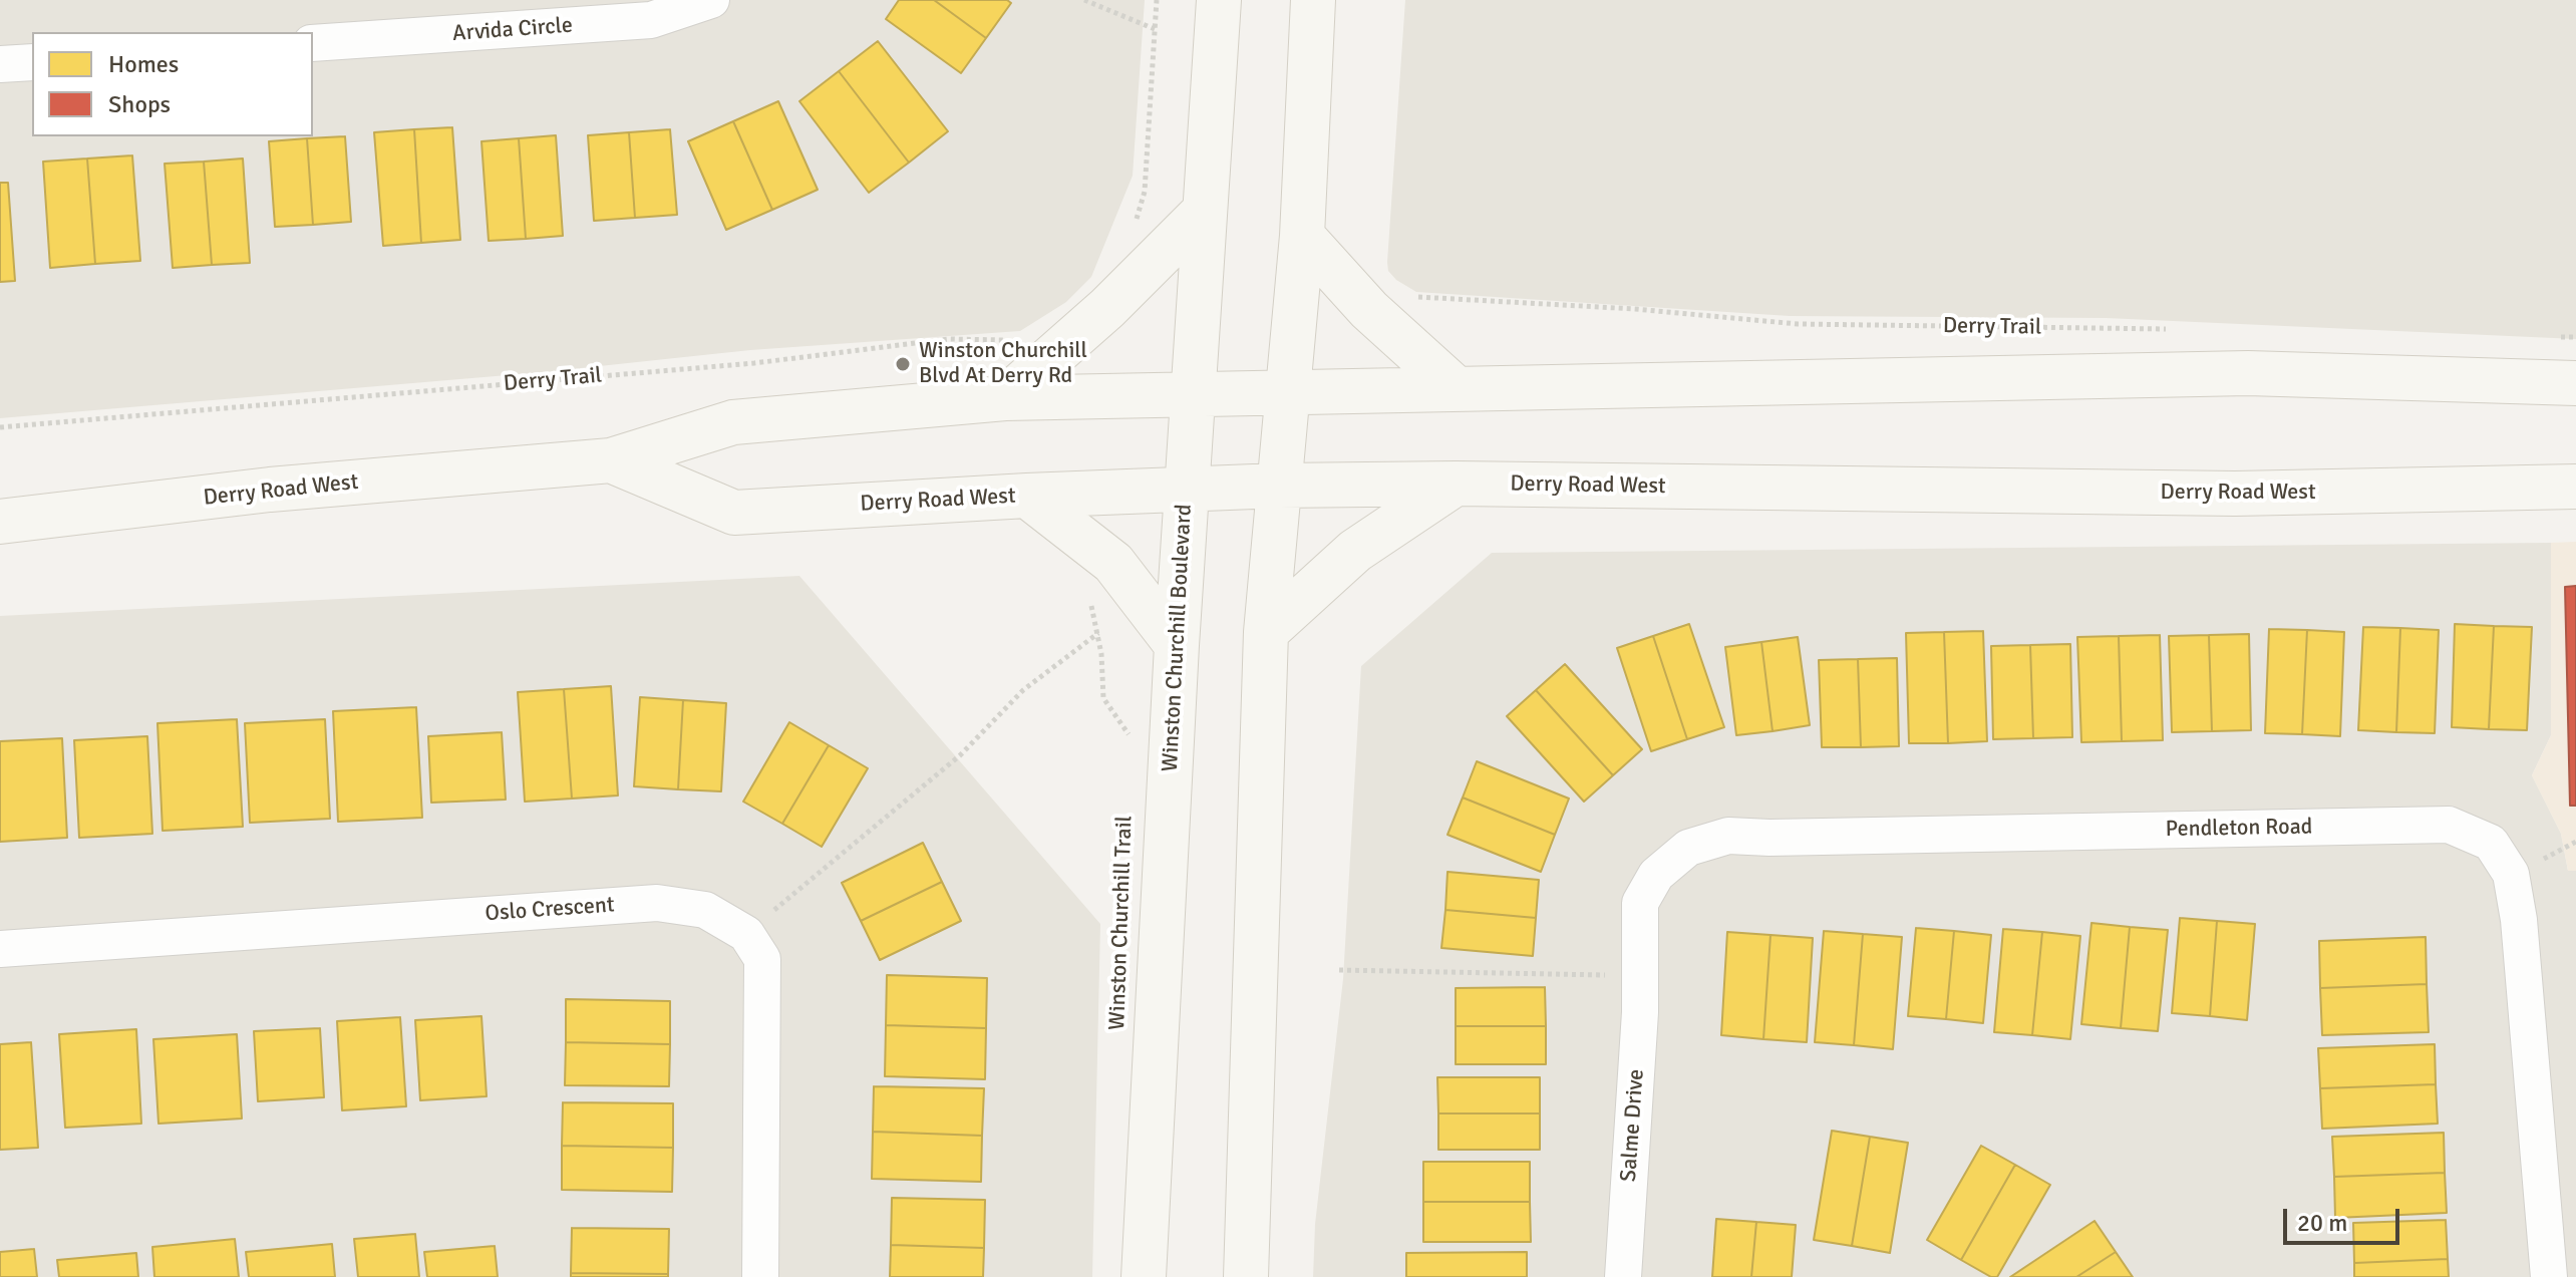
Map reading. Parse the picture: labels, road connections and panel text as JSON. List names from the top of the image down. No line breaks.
{"streets":{"main road":["Derry Road West","Winston Churchill Boulevard"],"street":["Arvida Circle","Pendleton Road","Oslo Crescent","Salme Drive"],"path":["Derry Trail"]},"crossings":[["Derry Road West","Winston Churchill Boulevard"],["Pendleton Road","Salme Drive"]],"places":["Winston Churchill Blvd At Derry Rd"],"legend":["Homes","Shops"],"scale_bar":"20 m"}
